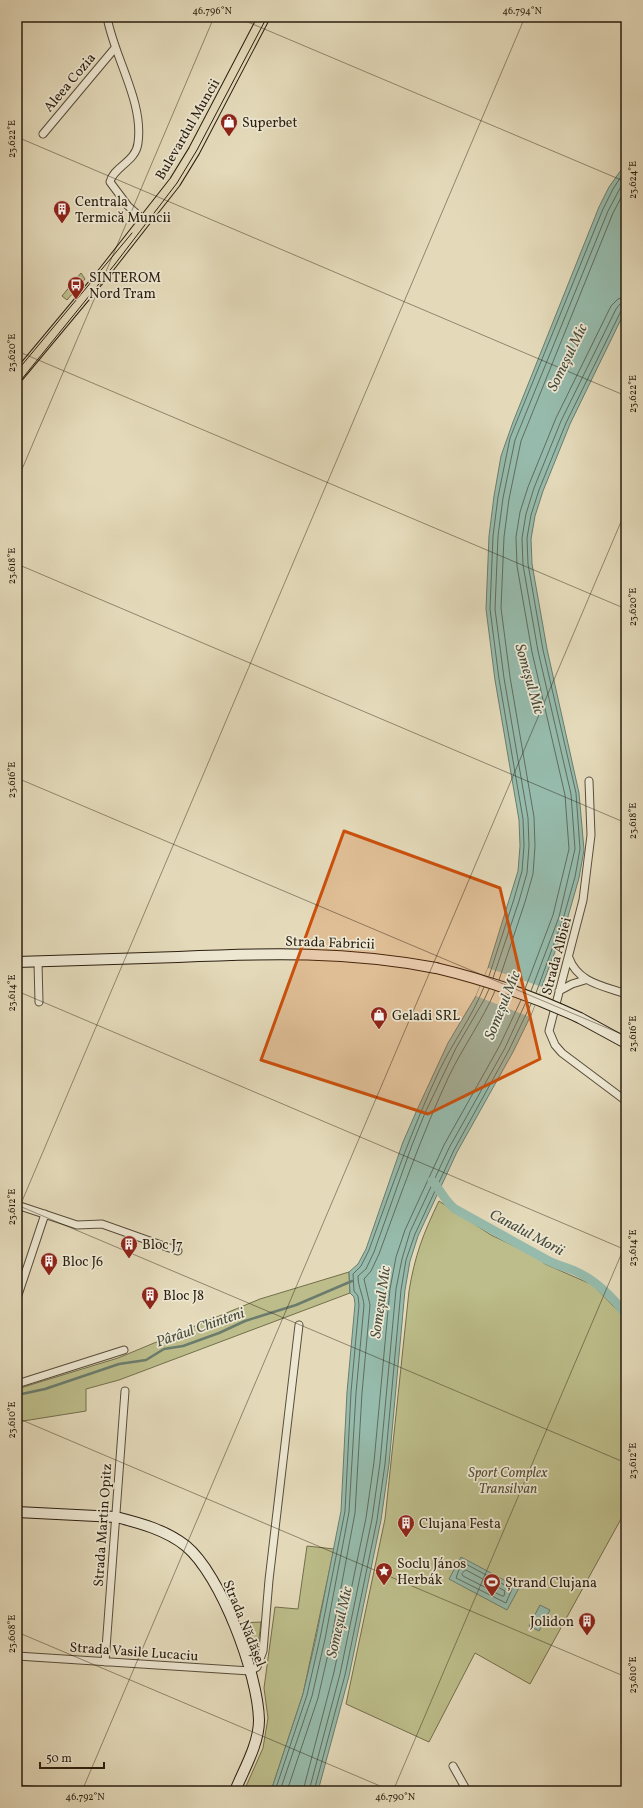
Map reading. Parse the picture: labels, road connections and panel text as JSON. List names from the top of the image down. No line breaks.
{"streets":{"main road":["Bulevardul Muncii","Strada Fabricii","Strada Nădășel"],"street":["Aleea Cozia","Strada Albiei","Strada Martin Opitz","Strada Vasile Lucaciu"]},"crossings":[["Strada Martin Opitz","Strada Nădășel"],["Strada Martin Opitz","Strada Vasile Lucaciu"],["Strada Nădășel","Strada Vasile Lucaciu"]],"water":["Someșul Mic","Canalul Morii","Pârâul Chinteni"],"parks":["Sport Complex Transilvan"],"places":{"shop":["Superbet","Geladi SRL"],"building":["Centrala Termică Muncii","Bloc J7","Bloc J6","Bloc J8","Clujana Festa","Jolidon"],"bus stop":["SINTEROM Nord Tram"],"place":["Soclu János Herbák"],"sports":["Ștrand Clujana"]},"scale_bar":"50 m","coordinates":["46.796°N","46.794°N","23.622°E","23.624°E","23.620°E","23.618°E","23.616°E","23.614°E","23.612°E","23.610°E","23.608°E","46.792°N","46.790°N"]}
